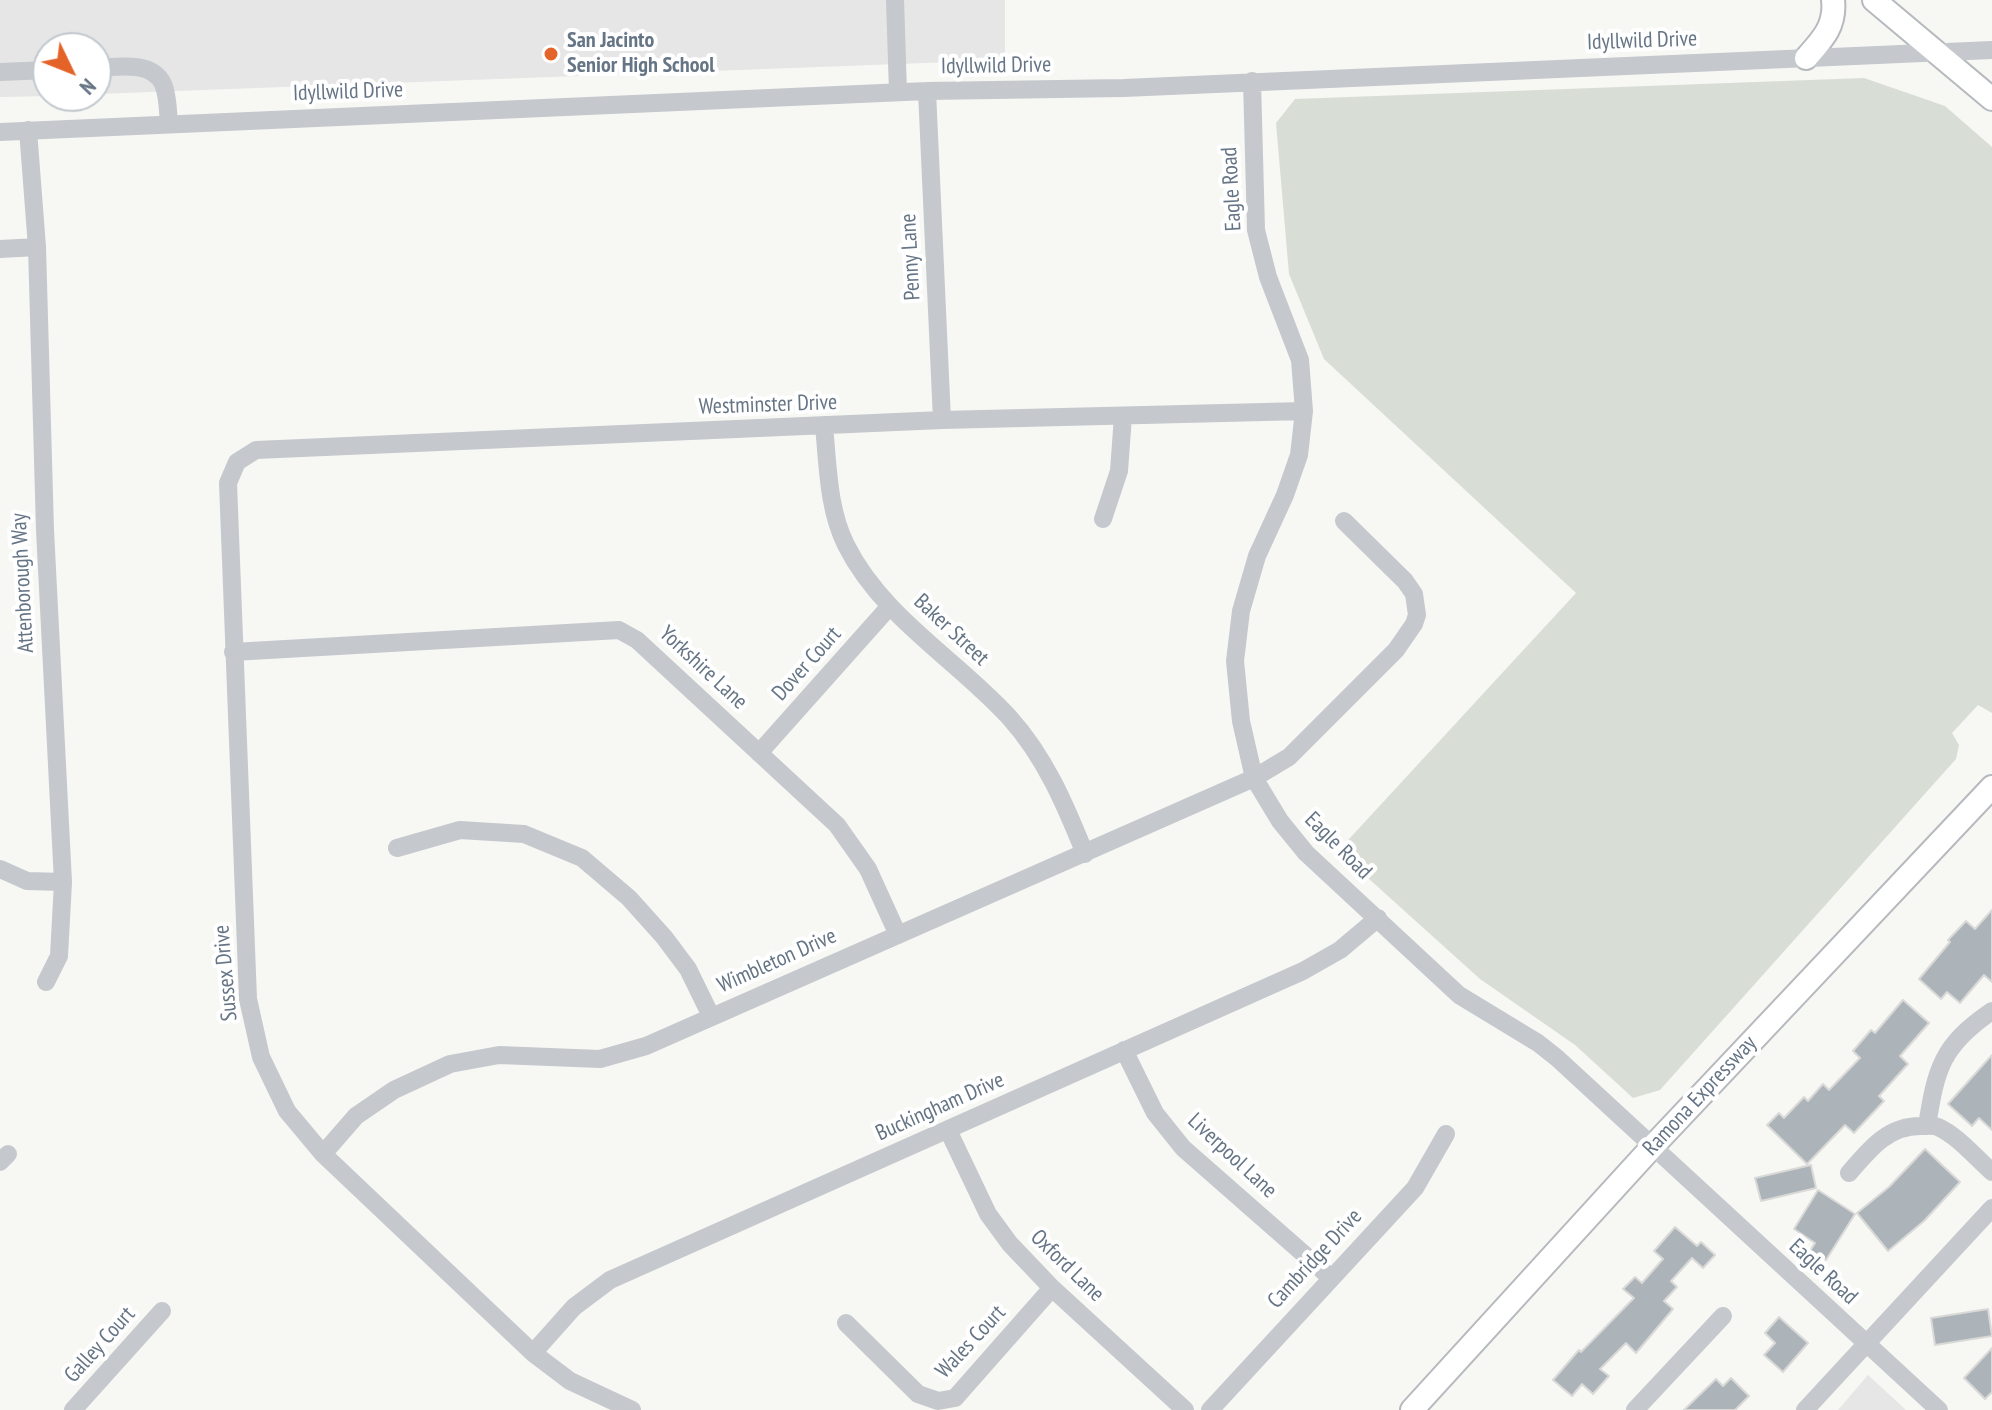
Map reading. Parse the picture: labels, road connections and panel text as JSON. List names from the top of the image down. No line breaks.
{"streets":{"main road":["Ramona Expressway"],"street":["Idyllwild Drive","Eagle Road","Penny Lane","Westminster Drive","Attenborough Way","Baker Street","Dover Court","Yorkshire Lane","Wimbleton Drive","Sussex Drive","Buckingham Drive","Liverpool Lane","Cambridge Drive","Oxford Lane","Wales Court","Galley Court"]},"crossings":[["Idyllwild Drive","Eagle Road"],["Idyllwild Drive","Penny Lane"],["Idyllwild Drive","Attenborough Way"],["Eagle Road","Westminster Drive"],["Eagle Road","Wimbleton Drive"],["Eagle Road","Ramona Expressway"],["Eagle Road","Buckingham Drive"],["Penny Lane","Westminster Drive"],["Westminster Drive","Baker Street"],["Westminster Drive","Sussex Drive"],["Baker Street","Dover Court"],["Baker Street","Wimbleton Drive"],["Dover Court","Yorkshire Lane"],["Yorkshire Lane","Wimbleton Drive"],["Yorkshire Lane","Sussex Drive"],["Wimbleton Drive","Sussex Drive"],["Sussex Drive","Buckingham Drive"],["Buckingham Drive","Liverpool Lane"],["Buckingham Drive","Oxford Lane"],["Liverpool Lane","Cambridge Drive"],["Oxford Lane","Wales Court"]],"places":["San Jacinto Senior High School"],"north":"bottom right"}
